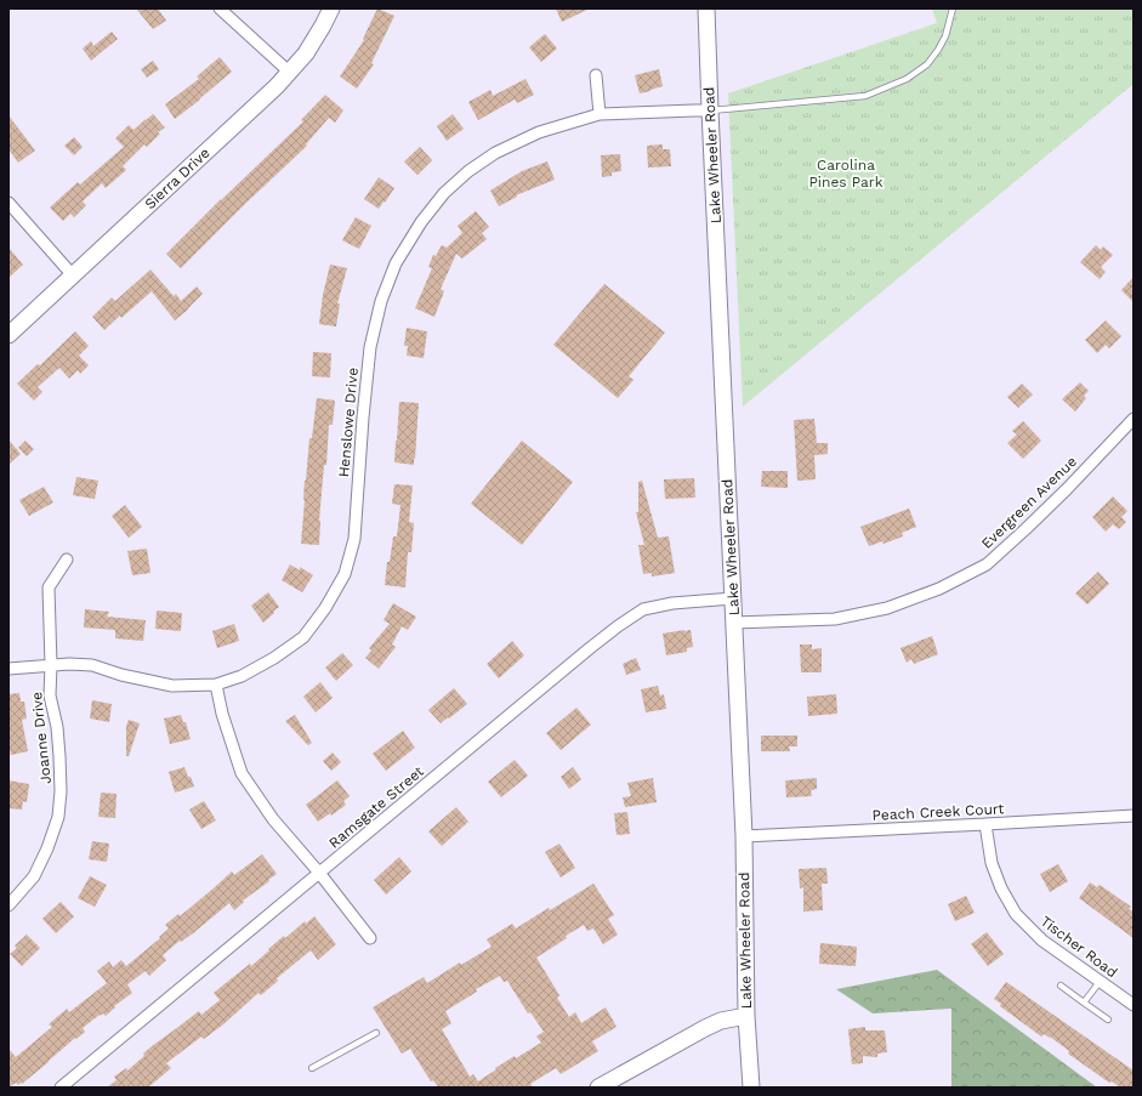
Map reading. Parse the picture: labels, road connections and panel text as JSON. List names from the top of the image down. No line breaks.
{"streets":{"main road":["Lake Wheeler Road","Sierra Drive"],"street":["Henslowe Drive","Evergreen Avenue","Joanne Drive","Ramsgate Street","Peach Creek Court","Tischer Road"]},"crossings":[["Lake Wheeler Road","Henslowe Drive"],["Lake Wheeler Road","Evergreen Avenue"],["Lake Wheeler Road","Ramsgate Street"],["Lake Wheeler Road","Peach Creek Court"],["Henslowe Drive","Joanne Drive"],["Peach Creek Court","Tischer Road"]],"parks":["Carolina Pines Park"]}
